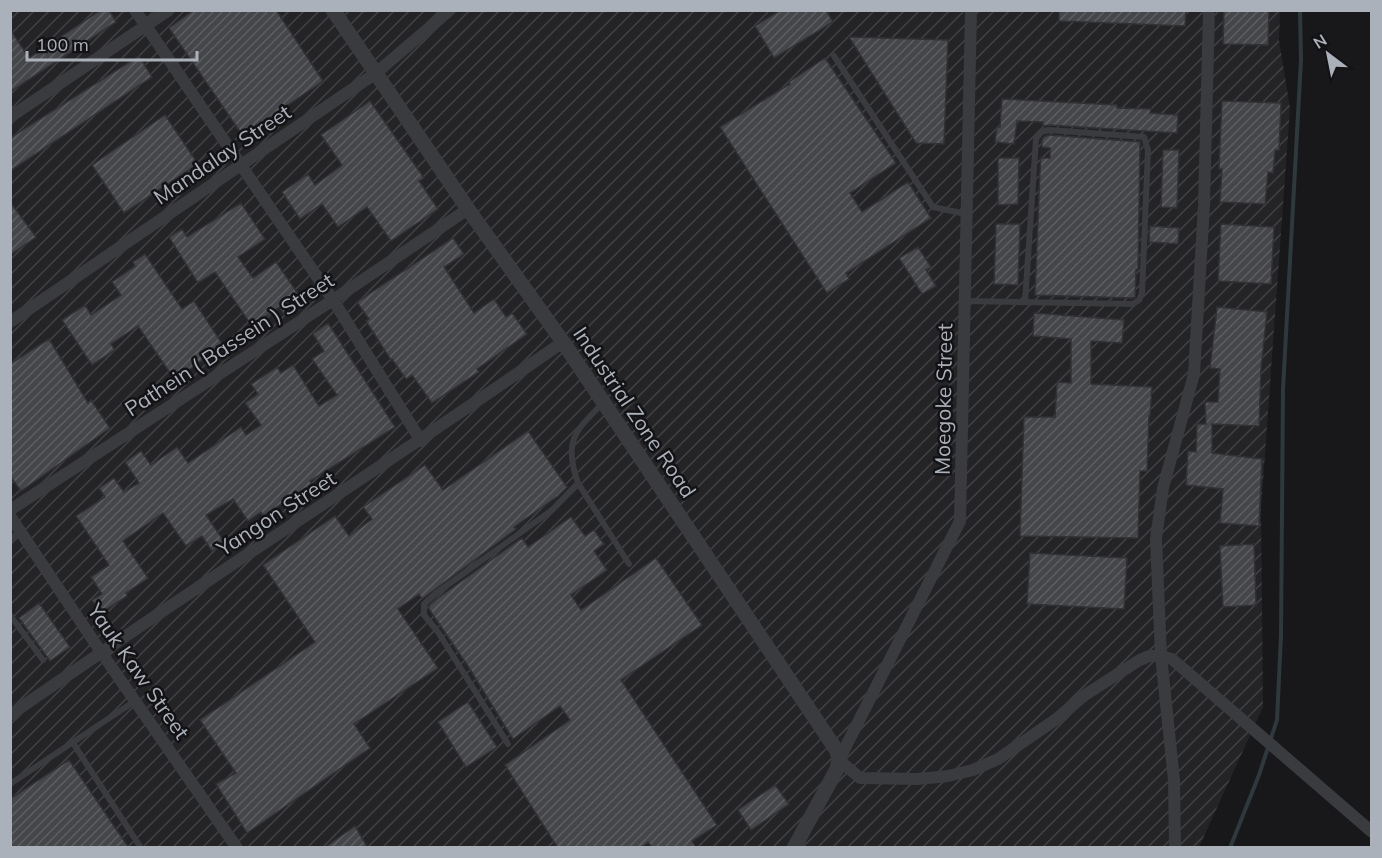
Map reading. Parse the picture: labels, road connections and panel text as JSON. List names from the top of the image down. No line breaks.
{"streets":{"street":["Mandalay Street","Pathein ( Bassein ) Street","Moegoke Street","Industrial Zone Road","Yangon Street","Yauk Kaw Street"]},"crossings":[["Mandalay Street","Industrial Zone Road"],["Pathein ( Bassein ) Street","Industrial Zone Road"],["Moegoke Street","Industrial Zone Road"],["Industrial Zone Road","Yangon Street"],["Yangon Street","Yauk Kaw Street"]],"scale_bar":"100 m","north":"top left"}
